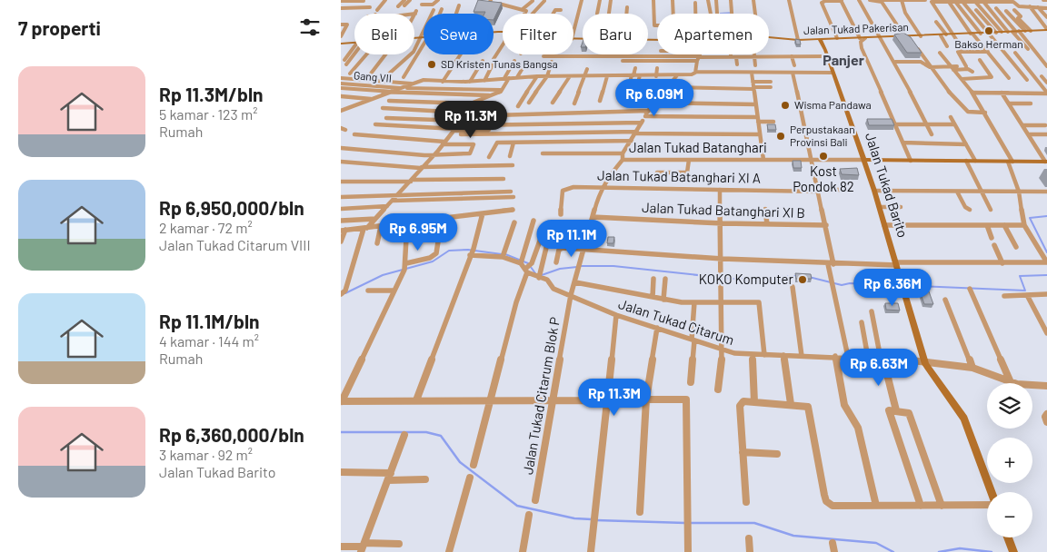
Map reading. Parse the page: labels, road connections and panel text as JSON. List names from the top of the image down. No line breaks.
{"streets":{"street":["Jalan Tukad Pakerisan","Gang VII","Jalan Tukad Batanghari","Jalan Tukad Batanghari XI A","Jalan Tukad Barito","Jalan Tukad Batanghari XI B","Jalan Tukad Citarum","Jalan Tukad Citarum Blok P"]},"crossings":[["Jalan Tukad Pakerisan","Jalan Tukad Barito"],["Jalan Tukad Batanghari","Jalan Tukad Barito"],["Jalan Tukad Batanghari","Jalan Tukad Citarum Blok P"],["Jalan Tukad Batanghari XI A","Jalan Tukad Citarum Blok P"],["Jalan Tukad Barito","Jalan Tukad Citarum"],["Jalan Tukad Batanghari XI B","Jalan Tukad Citarum Blok P"],["Jalan Tukad Citarum","Jalan Tukad Citarum Blok P"]],"districts":["Panjer"],"places":["Bakso Herman","SD Kristen Tunas Bangsa","Wisma Pandawa","Perpustakaan Provinsi Bali","Kost Pondok 82","KOKO Komputer"],"page":{"heading":"7 properti","chip":["Beli","Sewa","Filter","Baru","Apartemen"],"list":[{"name":"Rp 11.3M/bln","note":"5 kamar · 123 m² · Rumah"},{"name":"Rp 6,950,000/bln","note":"2 kamar · 72 m² · Jalan Tukad Citarum VIII"},{"name":"Rp 11.1M/bln","note":"4 kamar · 144 m² · Rumah"},{"name":"Rp 6,360,000/bln","note":"3 kamar · 92 m² · Jalan Tukad Barito"}],"price":["Rp 6.09M","Rp 11.3M","Rp 6.95M","Rp 11.1M","Rp 6.36M","Rp 6.63M","Rp 11.3M"],"map_buttons":["+","−"]}}
